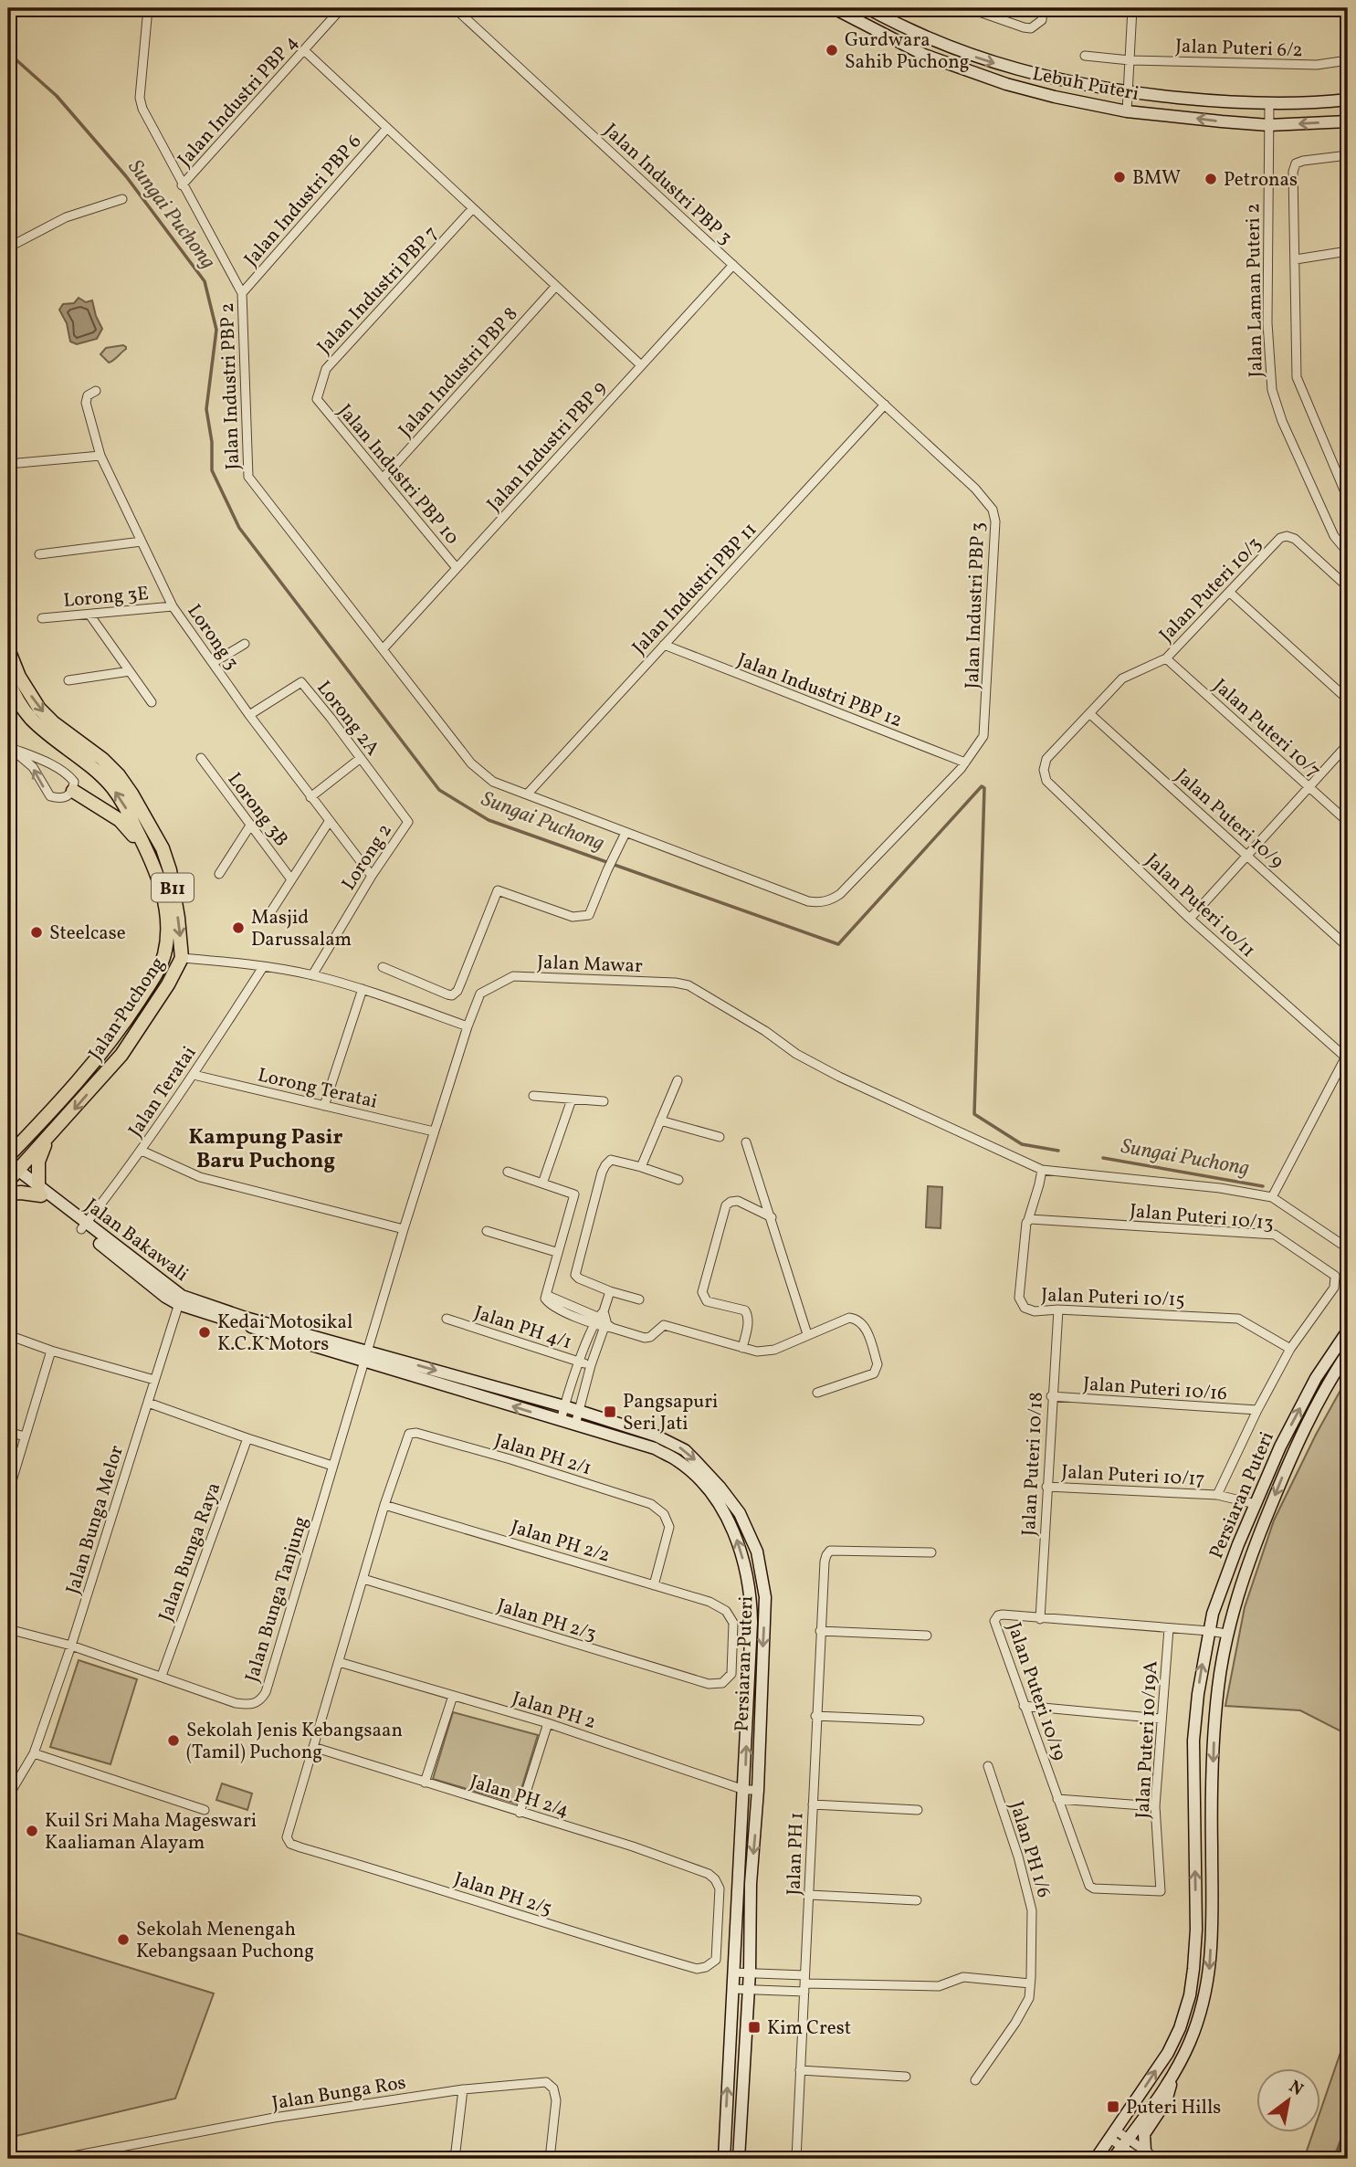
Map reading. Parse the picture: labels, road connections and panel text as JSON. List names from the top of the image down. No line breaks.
{"streets":{"main road":["Lebuh Puteri","B11","Jalan Puchong","Jalan Bakawali","Persiaran Puteri"],"street":["Jalan Puteri 6/2","Jalan Industri PBP 4","Jalan Industri PBP 3","Jalan Industri PBP 6","Jalan Industri PBP 7","Jalan Laman Puteri 2","Jalan Industri PBP 8","Jalan Industri PBP 2","Jalan Industri PBP 9","Jalan Industri PBP 10","Jalan Industri PBP 11","Jalan Puteri 10/3","Lorong 3E","Lorong 3","Jalan Industri PBP 12","Lorong 2A","Jalan Puteri 10/7","Lorong 3B","Jalan Puteri 10/9","Lorong 2","Jalan Puteri 10/11","Jalan Mawar","Lorong Teratai","Jalan Teratai","Jalan Puteri 10/13","Jalan Puteri 10/15","Jalan PH 4/1","Jalan Puteri 10/16","Jalan PH 2/1","Jalan Puteri 10/18","Jalan Puteri 10/17","Jalan Bunga Melor","Jalan PH 2/2","Jalan Bunga Raya","Jalan Bunga Tanjung","Jalan PH 2/3","Jalan Puteri 10/19","Jalan PH 2","Jalan Puteri 10/19A","Jalan PH 2/4","Jalan PH 1/6","Jalan PH 1","Jalan PH 2/5","Jalan Bunga Ros"]},"crossings":[["Lebuh Puteri","Jalan Laman Puteri 2"],["Jalan Industri PBP 4","Jalan Industri PBP 2"],["Jalan Industri PBP 3","Jalan Industri PBP 2"],["Jalan Industri PBP 3","Jalan Industri PBP 9"],["Jalan Industri PBP 3","Jalan Industri PBP 11"],["Jalan Industri PBP 3","Jalan Industri PBP 12"],["Jalan Industri PBP 6","Jalan Industri PBP 2"],["Jalan Industri PBP 7","Jalan Industri PBP 10"],["Jalan Industri PBP 8","Jalan Industri PBP 10"],["Jalan Industri PBP 2","Jalan Industri PBP 9"],["Jalan Industri PBP 2","Jalan Industri PBP 11"],["Jalan Industri PBP 9","Jalan Industri PBP 10"],["Jalan Industri PBP 11","Jalan Industri PBP 12"],["Jalan Puteri 10/3","Jalan Puteri 10/7"],["Jalan Puteri 10/3","Jalan Puteri 10/9"],["Jalan Puteri 10/3","Jalan Puteri 10/11"],["Lorong 3E","Lorong 3"],["Lorong 3","Lorong 2A"],["Lorong 3","Lorong 2"],["Lorong 2A","Lorong 2"],["Jalan Mawar","Lorong Teratai"],["Jalan Mawar","Jalan Bakawali"],["Jalan Mawar","Persiaran Puteri"],["Jalan Mawar","Jalan Bunga Tanjung"],["Jalan Puchong","Jalan Bakawali"],["Lorong Teratai","Jalan Teratai"],["Jalan Teratai","Jalan Bakawali"],["Jalan Puteri 10/13","Jalan Puteri 10/15"],["Jalan Puteri 10/13","Jalan Puteri 10/16"],["Jalan Puteri 10/13","Jalan Puteri 10/17"],["Jalan Bakawali","Persiaran Puteri"],["Jalan Bakawali","Jalan Bunga Melor"],["Jalan Bakawali","Jalan Bunga Tanjung"],["Jalan Puteri 10/15","Jalan Puteri 10/18"],["Jalan Puteri 10/16","Jalan Puteri 10/18"],["Jalan PH 2/1","Jalan PH 2/2"],["Jalan Puteri 10/18","Jalan Puteri 10/17"],["Jalan Puteri 10/18","Jalan Puteri 10/19"],["Jalan Puteri 10/17","Persiaran Puteri"],["Persiaran Puteri","Jalan Bunga Tanjung"],["Persiaran Puteri","Jalan Puteri 10/19"],["Persiaran Puteri","Jalan PH 2"],["Jalan Bunga Melor","Jalan Bunga Tanjung"],["Jalan PH 2/2","Jalan PH 2/3"],["Jalan Bunga Raya","Jalan Bunga Tanjung"],["Jalan Puteri 10/19","Jalan Puteri 10/19A"],["Jalan PH 2/4","Jalan PH 2/5"]],"districts":["Kampung Pasir Baru Puchong"],"water":["Sungai Puchong"],"places":{"other":["Gurdwara Sahib Puchong","BMW","Petronas","Masjid Darussalam","Steelcase","Kedai Motosikal K.C.K Motors","Sekolah Jenis Kebangsaan (Tamil) Puchong","Kuil Sri Maha Mageswari Kaaliaman Alayam","Sekolah Menengah Kebangsaan Puchong"],"transit":["Pangsapuri Seri Jati","Kim Crest","Puteri Hills"]},"north":"top right"}
